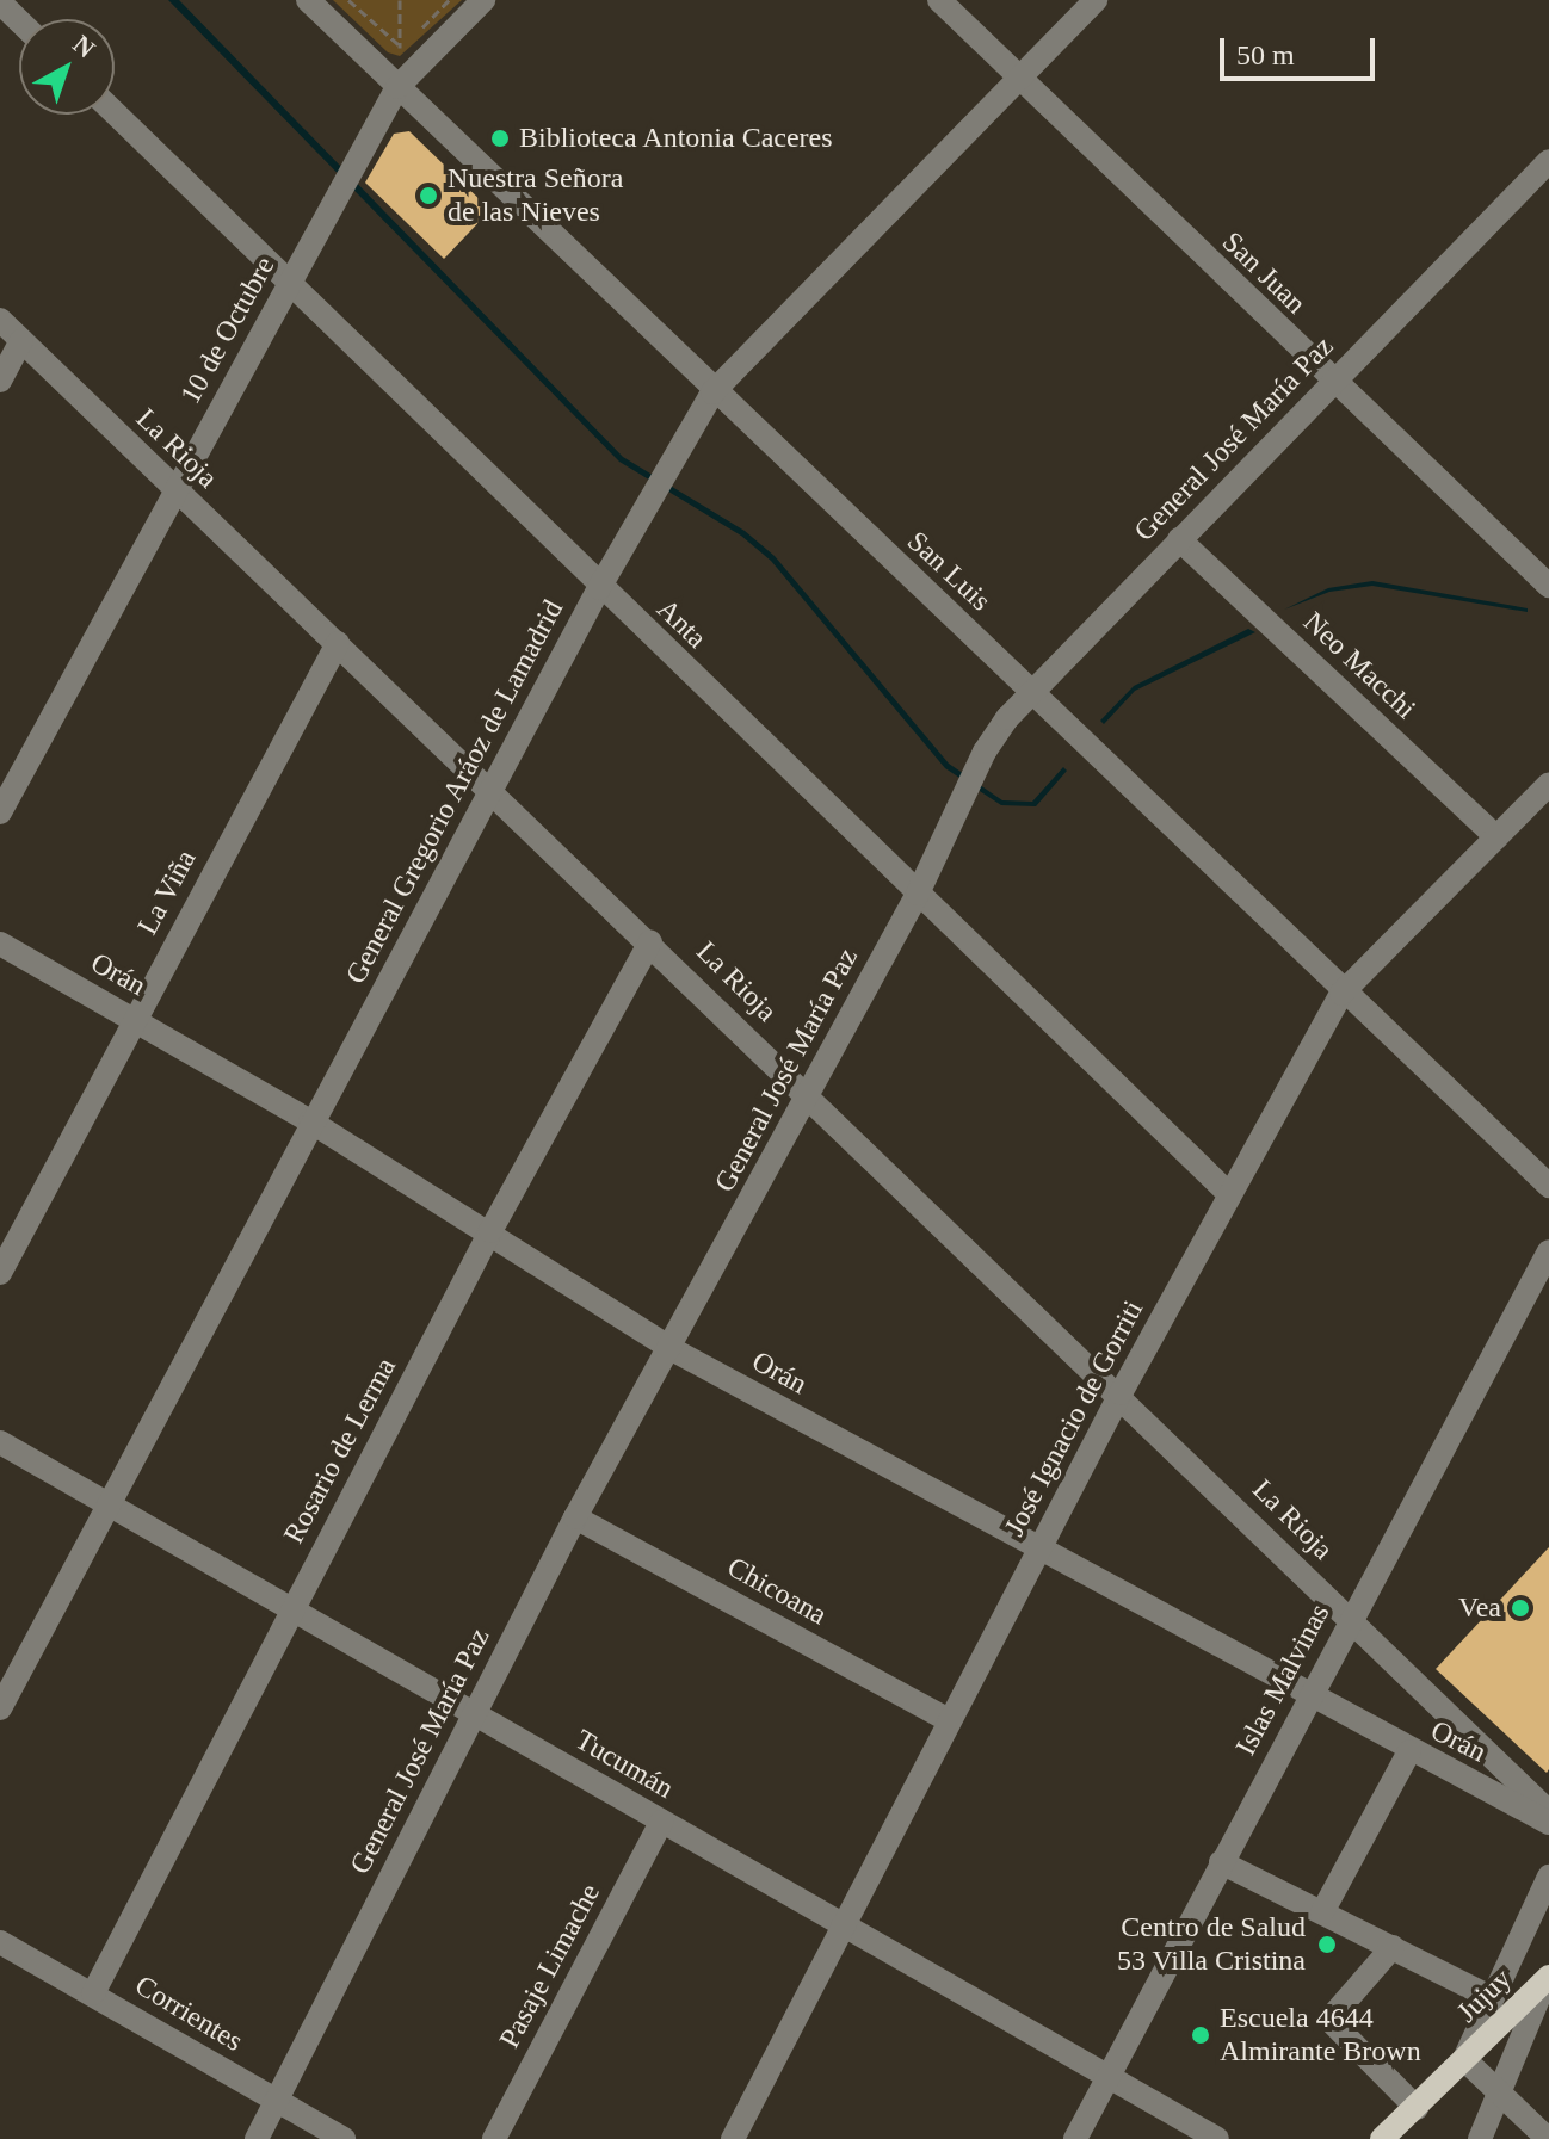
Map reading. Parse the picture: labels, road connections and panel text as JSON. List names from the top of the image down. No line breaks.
{"streets":{"main road":["Jujuy"],"street":["San Juan","10 de Octubre","General José María Paz","La Rioja","San Luis","Anta","Neo Macchi","General Gregorio Aráoz de Lamadrid","La Viña","Orán","José Ignacio de Gorriti","Rosario de Lerma","Chicoana","Islas Malvinas","Tucumán","Pasaje Limache","Corrientes"]},"crossings":[["San Juan","General José María Paz"],["San Juan","General Gregorio Aráoz de Lamadrid"],["10 de Octubre","La Rioja"],["10 de Octubre","San Luis"],["10 de Octubre","Anta"],["General José María Paz","La Rioja"],["General José María Paz","San Luis"],["General José María Paz","Anta"],["General José María Paz","Neo Macchi"],["General José María Paz","Orán"],["General José María Paz","Chicoana"],["General José María Paz","Tucumán"],["General José María Paz","Corrientes"],["La Rioja","General Gregorio Aráoz de Lamadrid"],["La Rioja","La Viña"],["La Rioja","José Ignacio de Gorriti"],["La Rioja","Rosario de Lerma"],["La Rioja","Islas Malvinas"],["San Luis","General Gregorio Aráoz de Lamadrid"],["San Luis","José Ignacio de Gorriti"],["Anta","General Gregorio Aráoz de Lamadrid"],["Anta","José Ignacio de Gorriti"],["Neo Macchi","José Ignacio de Gorriti"],["General Gregorio Aráoz de Lamadrid","Orán"],["General Gregorio Aráoz de Lamadrid","Tucumán"],["La Viña","Orán"],["Orán","José Ignacio de Gorriti"],["Orán","Rosario de Lerma"],["Orán","Islas Malvinas"],["José Ignacio de Gorriti","Chicoana"],["José Ignacio de Gorriti","Tucumán"],["Rosario de Lerma","Tucumán"],["Rosario de Lerma","Corrientes"],["Islas Malvinas","Tucumán"],["Tucumán","Pasaje Limache"]],"places":["Biblioteca Antonia Caceres","Nuestra Señora de las Nieves","Vea","Centro de Salud 53 Villa Cristina","Escuela 4644 Almirante Brown"],"scale_bar":"50 m","north":"top right"}
